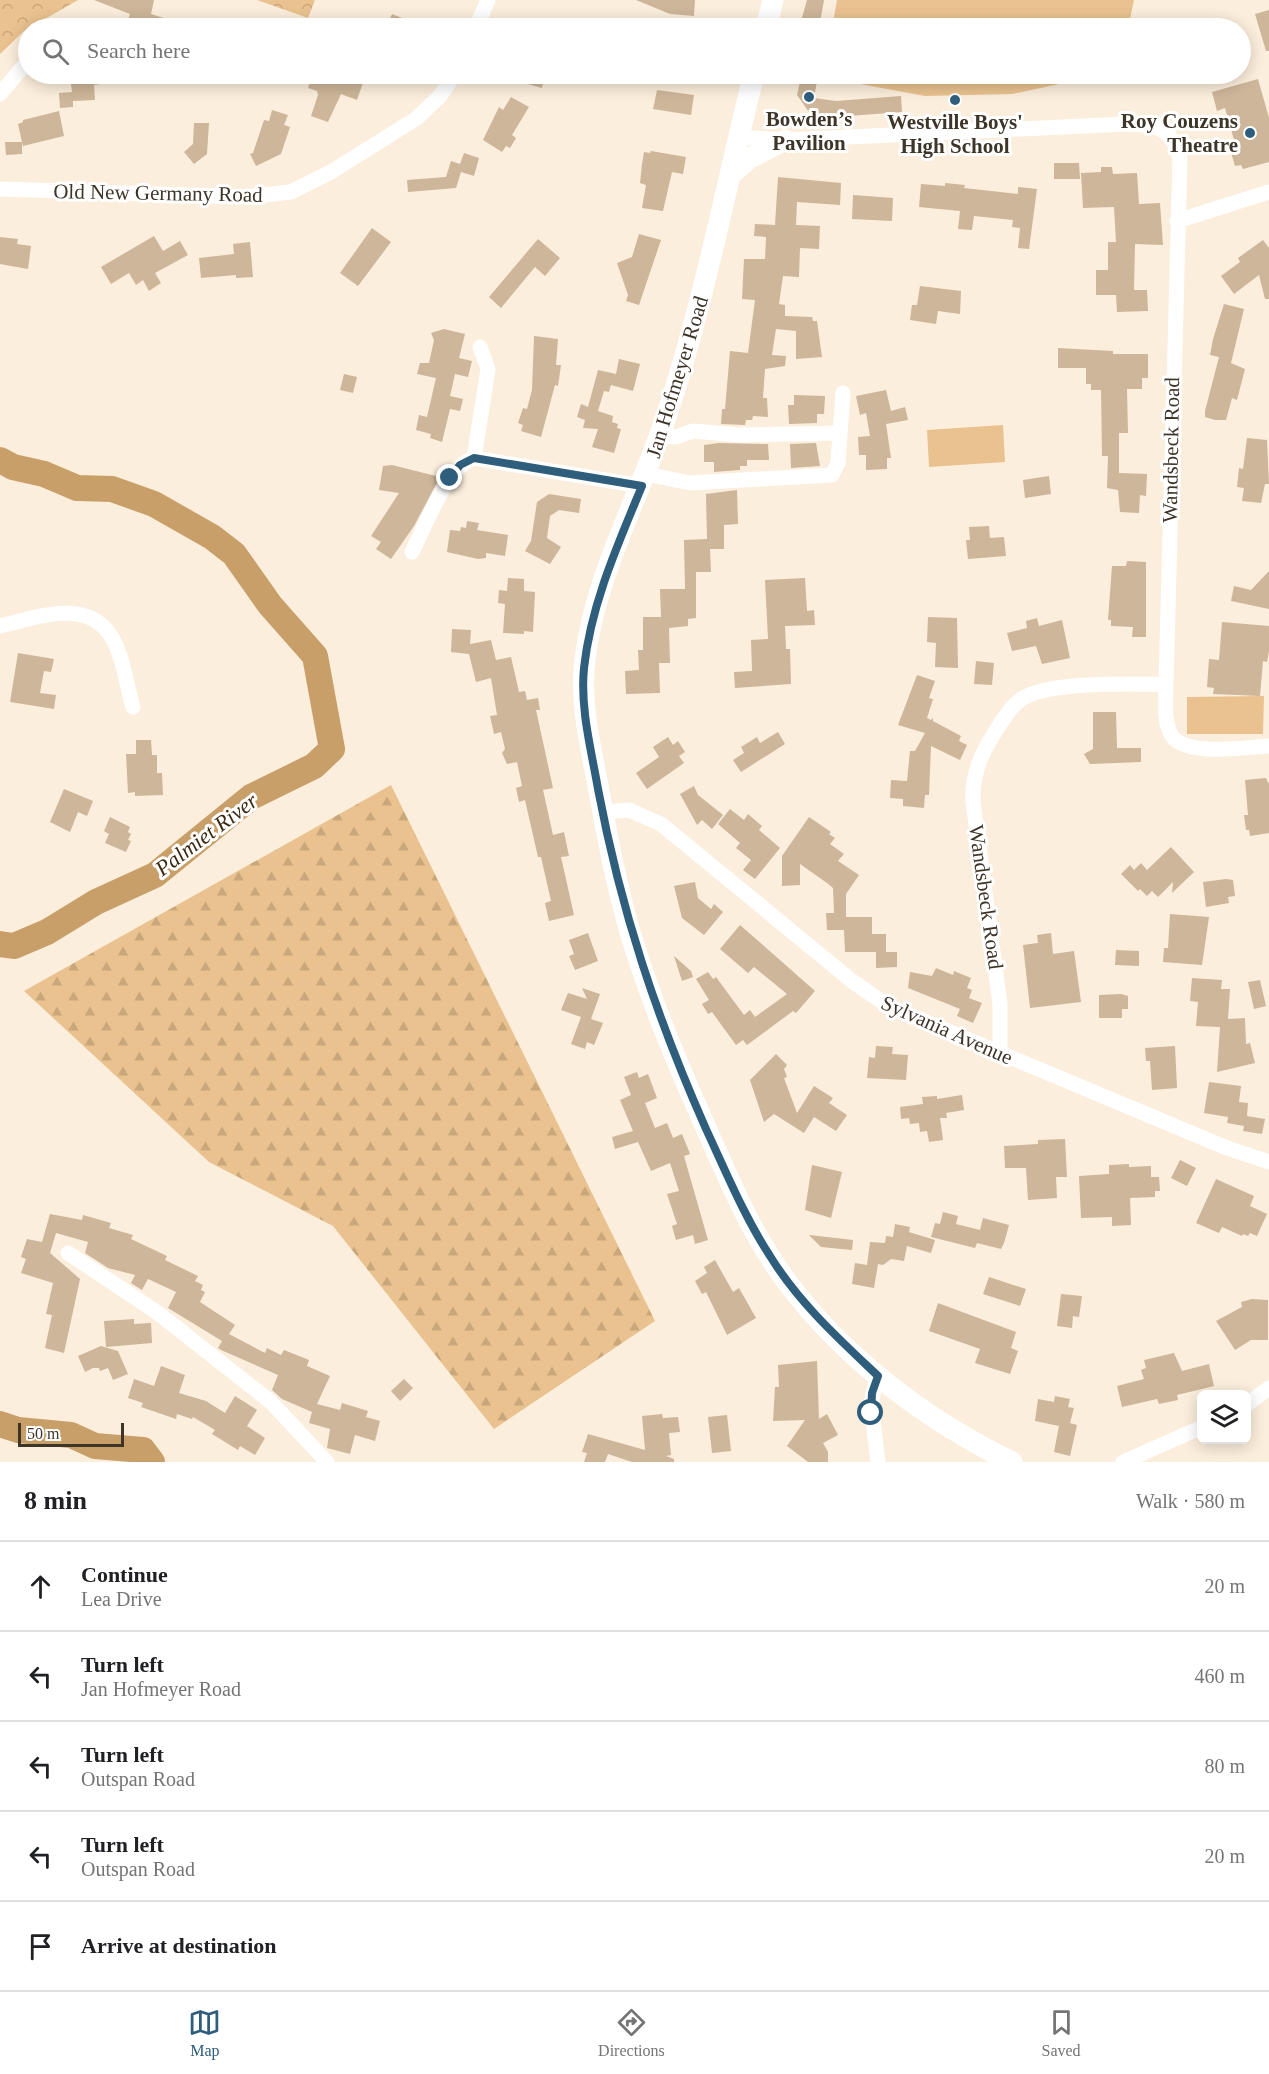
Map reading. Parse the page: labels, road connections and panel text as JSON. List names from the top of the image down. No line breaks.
{"streets":{"street":["Old New Germany Road","Jan Hofmeyer Road","Wandsbeck Road","Sylvania Avenue"]},"crossings":[["Jan Hofmeyer Road","Wandsbeck Road"],["Jan Hofmeyer Road","Sylvania Avenue"],["Wandsbeck Road","Sylvania Avenue"]],"water":["Palmiet River"],"places":["Bowden’s Pavilion","Westville Boys' High School","Roy Couzens Theatre"],"scale_bar":"50 m","page":{"search":"Search here","scale":"50 m","heading":["8 min","Walk · 580 m"],"list":[["Continue","Lea Drive","20 m"],["Turn left","Jan Hofmeyer Road","460 m"],["Turn left","Outspan Road","80 m"],["Turn left","Outspan Road","20 m"],"Arrive at destination"],"nav":["Map","Directions","Saved"]}}
